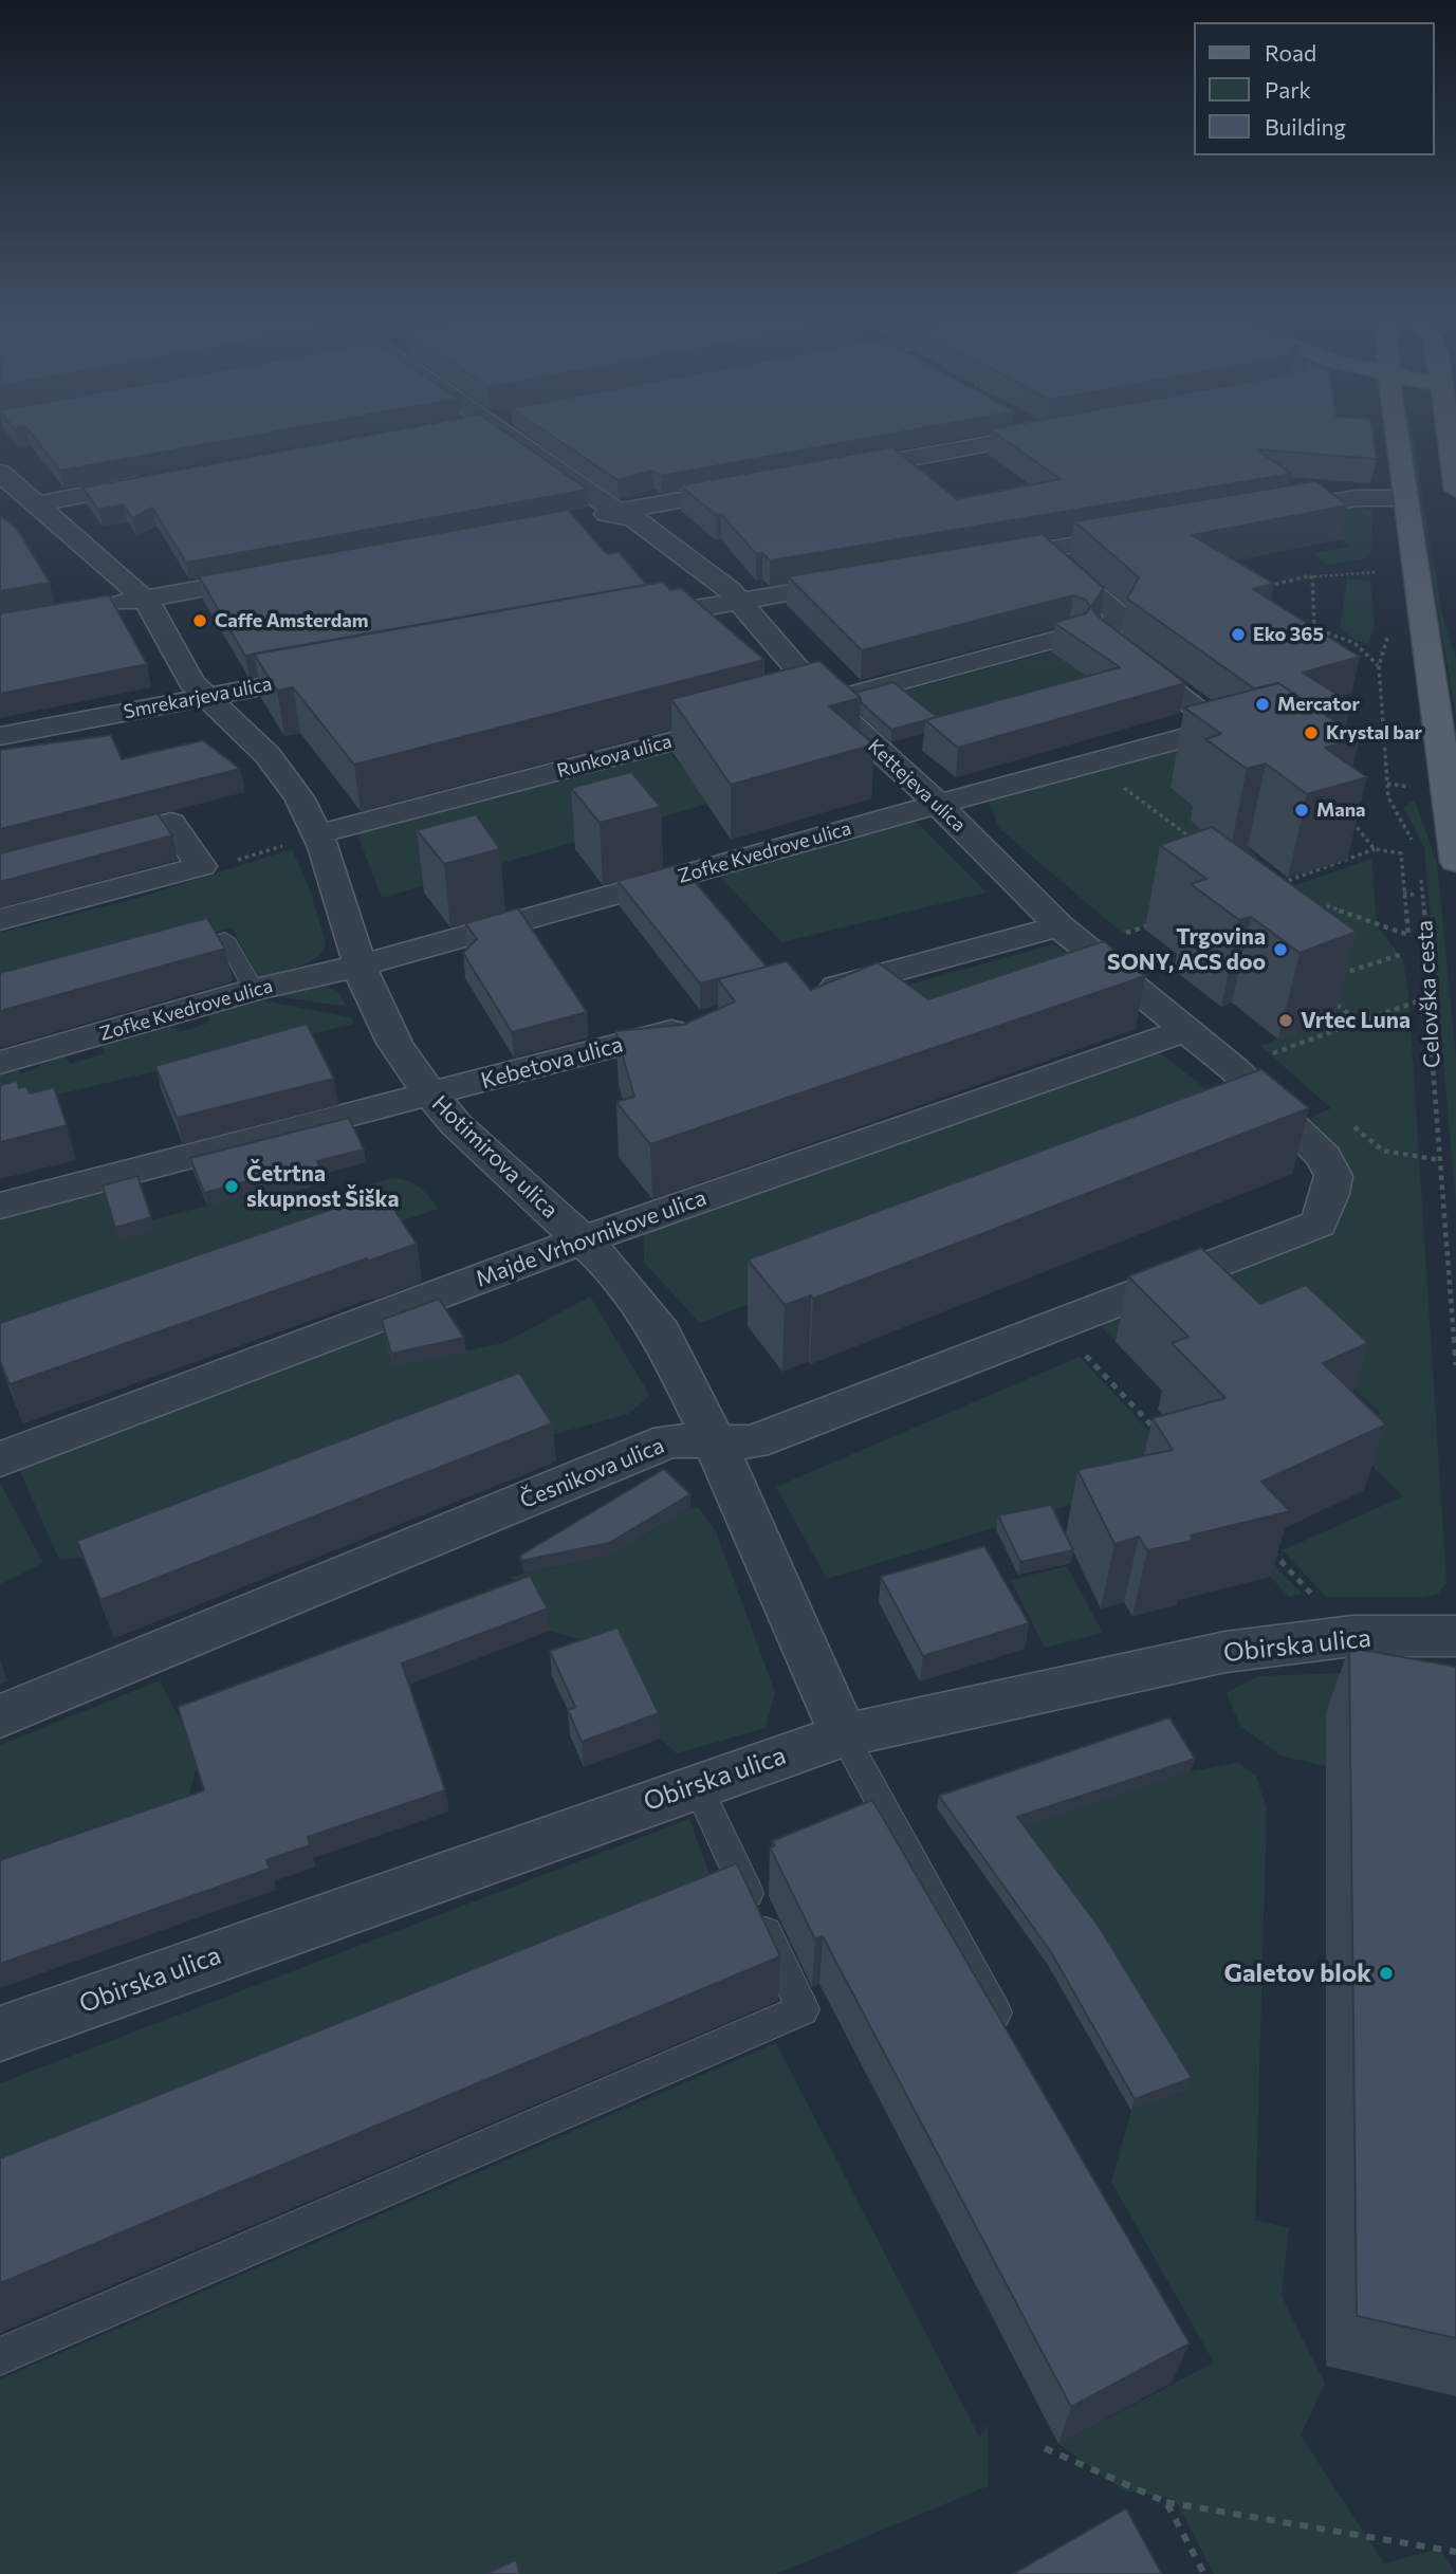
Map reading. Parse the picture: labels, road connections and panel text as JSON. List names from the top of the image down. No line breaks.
{"streets":{"street":["Smrekarjeva ulica","Runkova ulica","Kettejeva ulica","Zofke Kvedrove ulica","Kebetova ulica","Hotimirova ulica","Majde Vrhovnikove ulica","Česnikova ulica","Obirska ulica"],"path":["Celovška cesta"]},"crossings":[["Smrekarjeva ulica","Hotimirova ulica"],["Runkova ulica","Hotimirova ulica"],["Kettejeva ulica","Zofke Kvedrove ulica"],["Kettejeva ulica","Majde Vrhovnikove ulica"],["Kettejeva ulica","Česnikova ulica"],["Zofke Kvedrove ulica","Hotimirova ulica"],["Kebetova ulica","Hotimirova ulica"],["Hotimirova ulica","Majde Vrhovnikove ulica"],["Hotimirova ulica","Česnikova ulica"],["Hotimirova ulica","Obirska ulica"]],"places":["Caffe Amsterdam","Eko 365","Mercator","Krystal bar","Mana","Trgovina SONY, ACS doo","Vrtec Luna","Četrtna skupnost Šiška","Galetov blok"],"legend":["Road","Park","Building"]}
